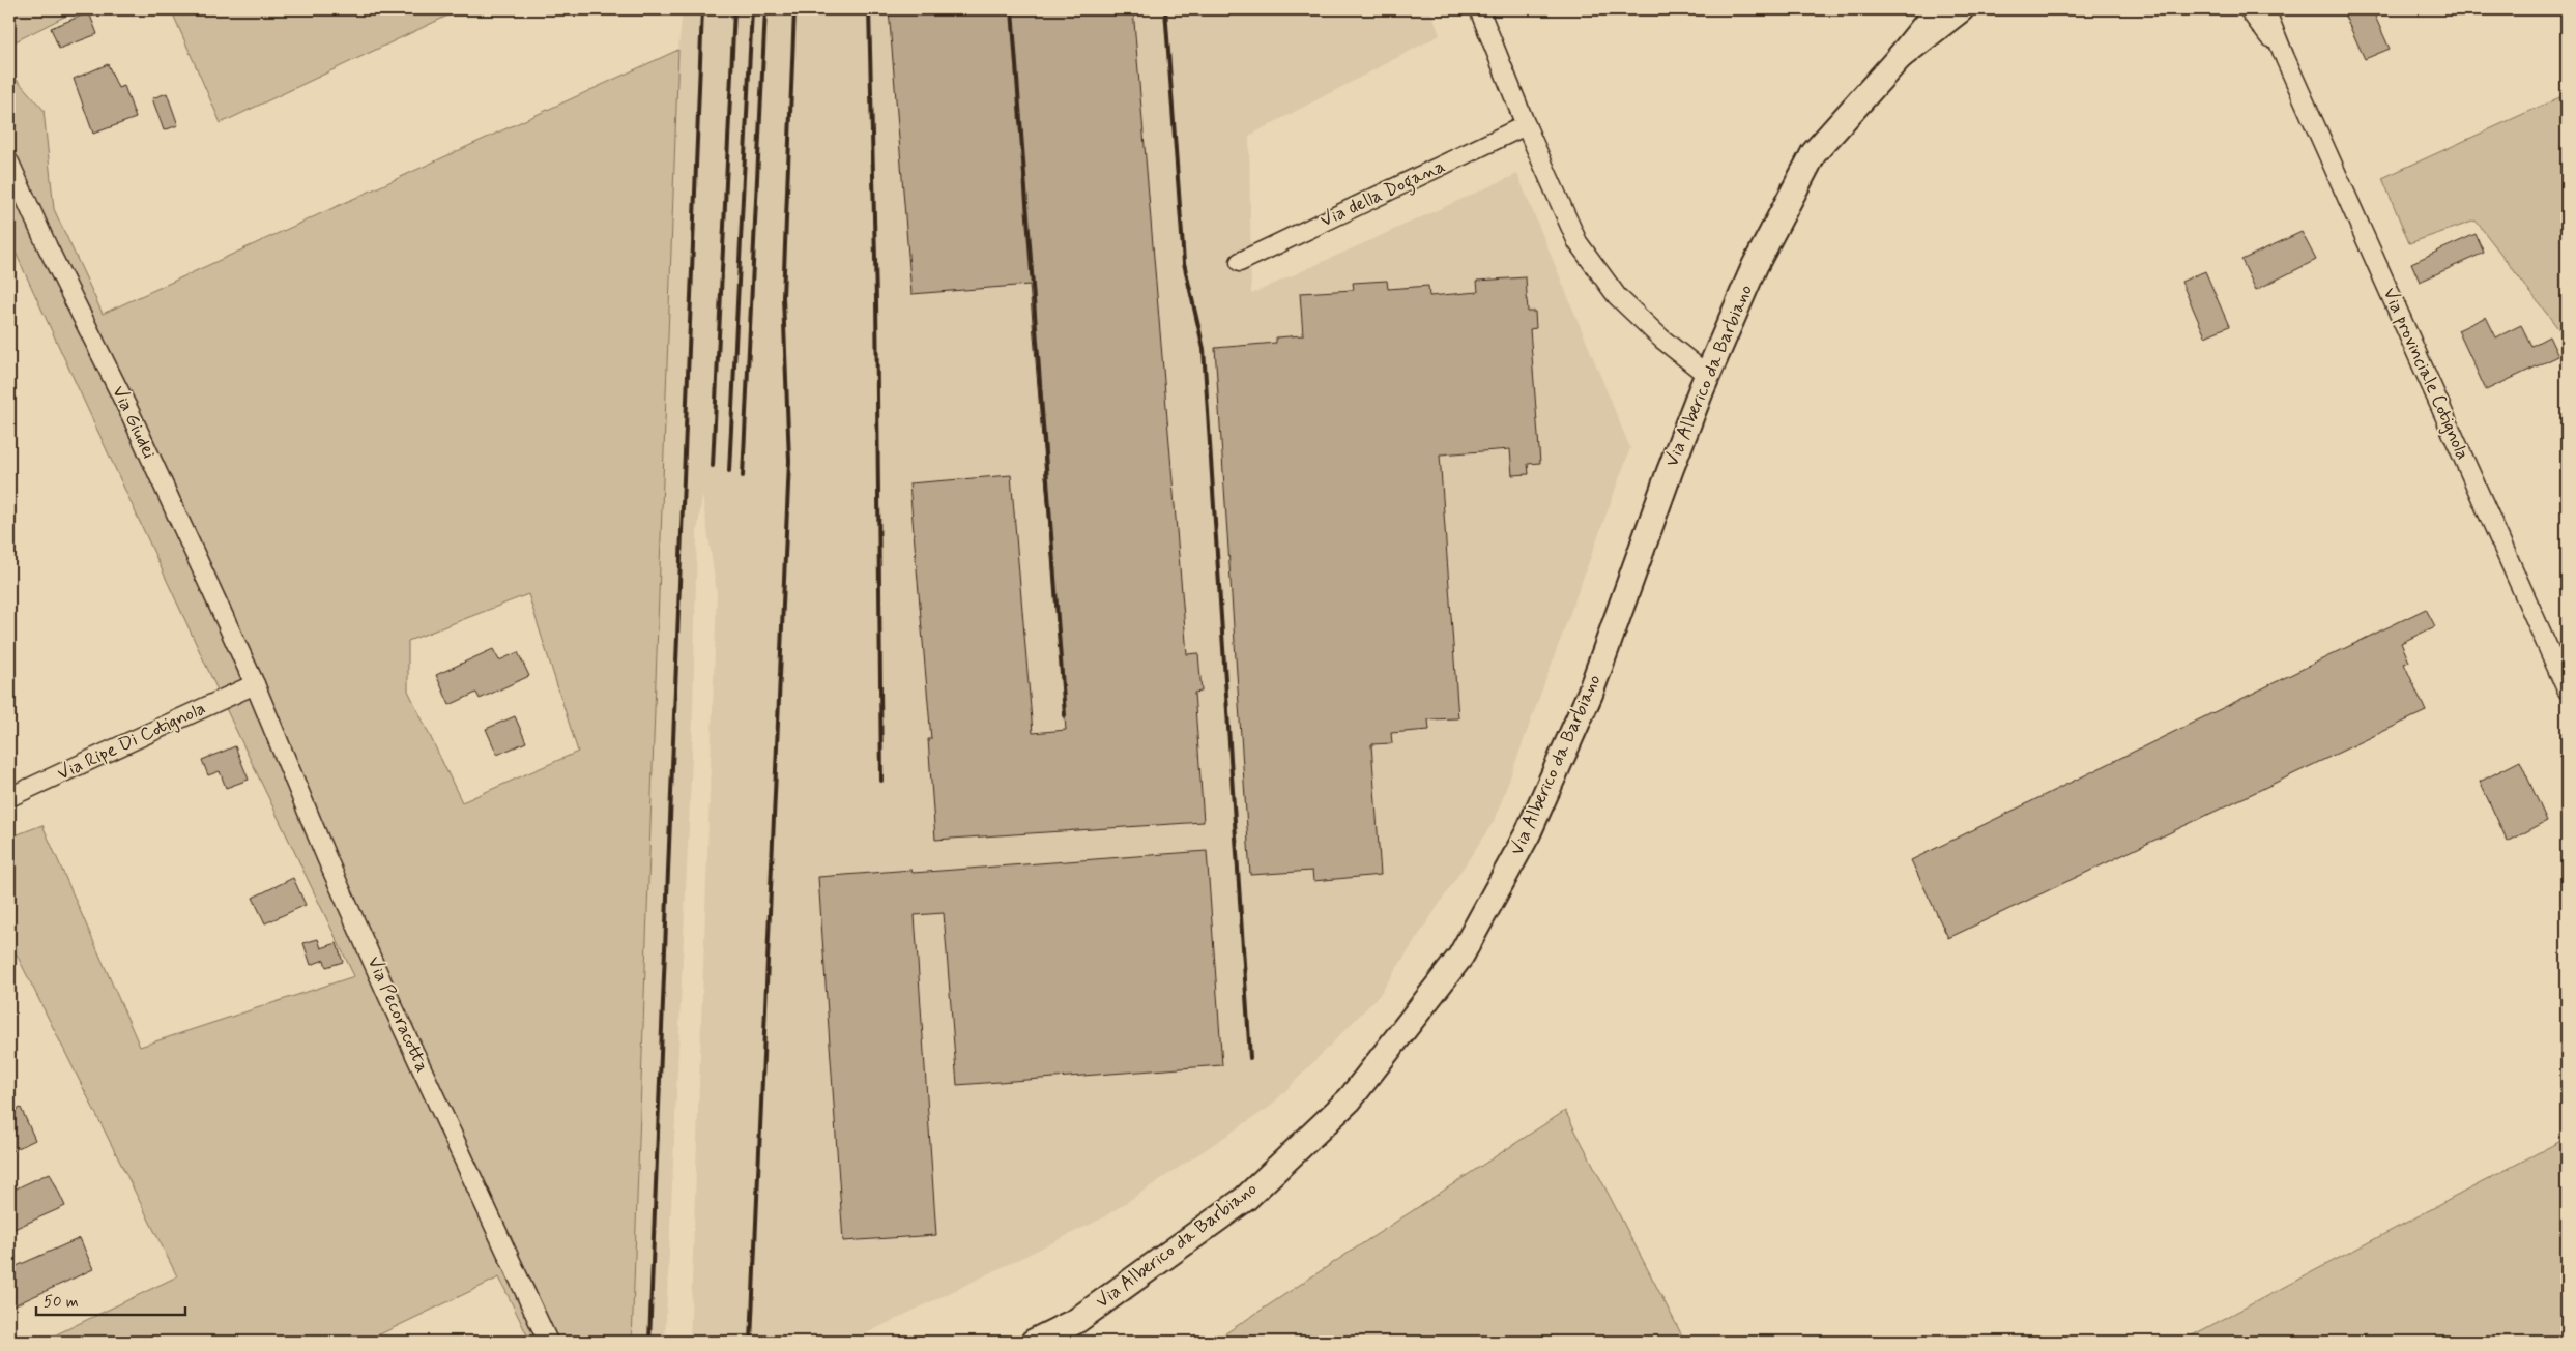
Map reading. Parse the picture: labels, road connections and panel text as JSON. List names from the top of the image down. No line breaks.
{"streets":{"main road":["Via Alberico da Barbiano"],"street":["Via della Dogana","Via provinciale Cotignola","Via Giudei","Via Ripe Di Cotignola","Via Pecoracotta"]},"crossings":[["Via Giudei","Via Ripe Di Cotignola"],["Via Giudei","Via Pecoracotta"],["Via Ripe Di Cotignola","Via Pecoracotta"]],"scale_bar":"50 m"}
